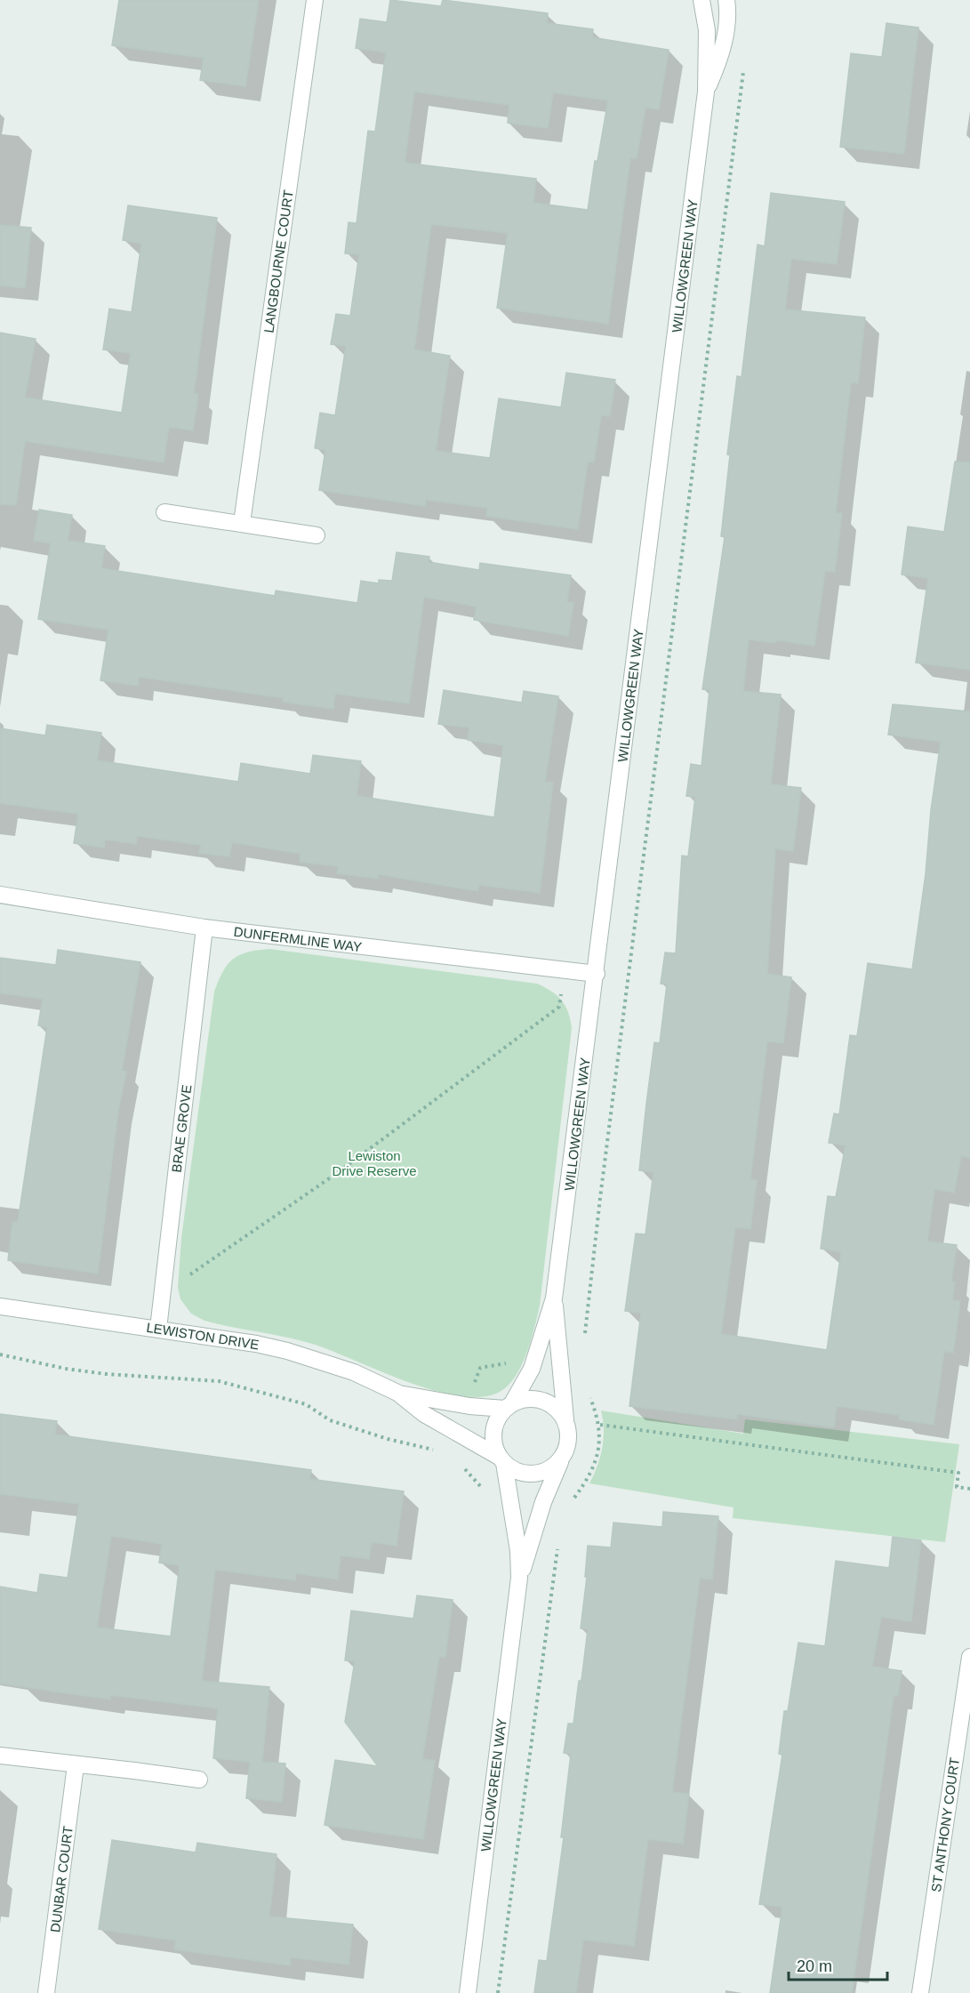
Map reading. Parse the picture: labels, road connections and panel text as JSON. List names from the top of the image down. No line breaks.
{"streets":{"street":["LANGBOURNE COURT","WILLOWGREEN WAY","DUNFERMLINE WAY","BRAE GROVE","LEWISTON DRIVE","ST ANTHONY COURT","DUNBAR COURT"]},"crossings":[["WILLOWGREEN WAY","DUNFERMLINE WAY"],["WILLOWGREEN WAY","LEWISTON DRIVE"],["DUNFERMLINE WAY","BRAE GROVE"],["BRAE GROVE","LEWISTON DRIVE"]],"parks":["Lewiston Drive Reserve"],"scale_bar":"20 m"}
